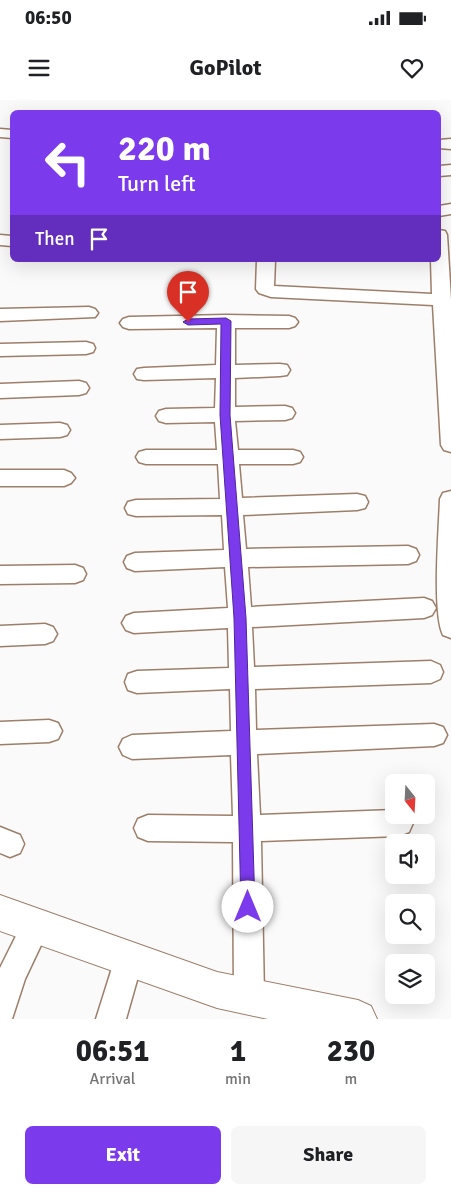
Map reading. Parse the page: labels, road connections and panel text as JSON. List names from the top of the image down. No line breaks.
{"north":"bottom","page":{"status":"06:50","header":"GoPilot","turn":["220 m","Turn left"],"then":"Then","eta":["06:51","Arrival","1","min","230","m"],"buttons":["Exit","Share"]}}
